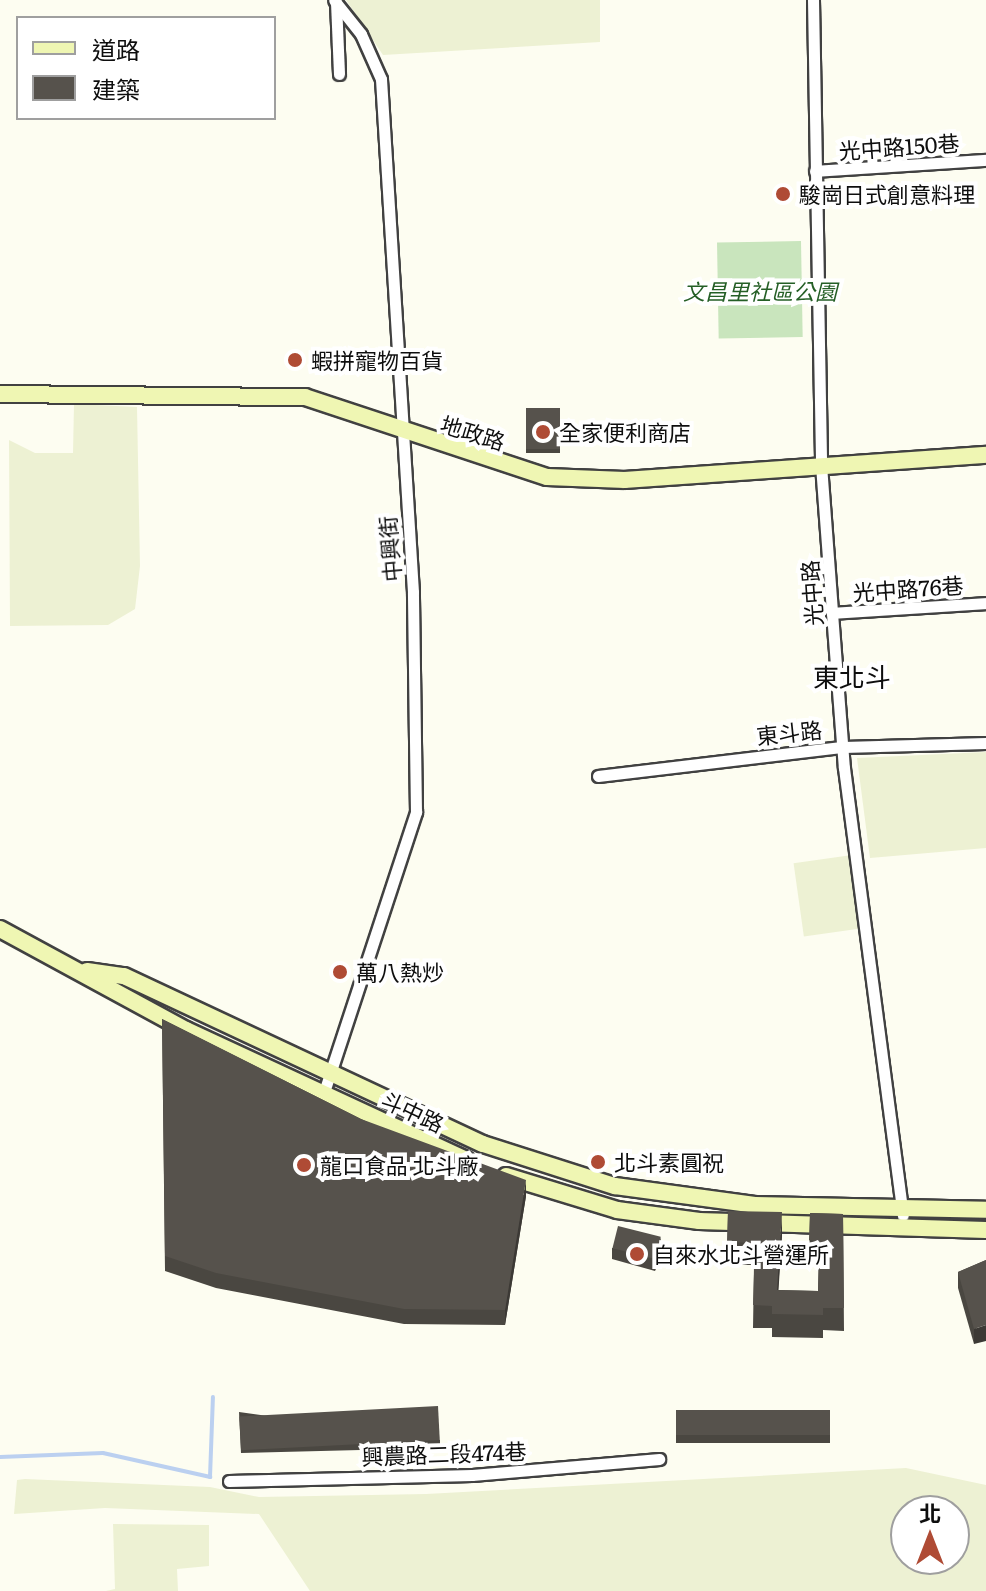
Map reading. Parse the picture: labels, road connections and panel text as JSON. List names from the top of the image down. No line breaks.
{"streets":{"main road":["地政路","斗中路"],"street":["光中路150巷","中興街","光中路76巷","光中路","東斗路","興農路二段474巷"]},"crossings":[["光中路150巷","光中路"],["地政路","中興街"],["地政路","光中路"],["中興街","斗中路"],["光中路76巷","光中路"],["光中路","東斗路"],["光中路","斗中路"]],"districts":["東北斗"],"parks":["文昌里社區公園"],"places":["駿崗日式創意料理","蝦拼寵物百貨","全家便利商店","萬八熱炒","北斗素圓祝","龍口食品 北斗廠","自來水北斗營運所"],"legend":["道路","建築"],"north":"top"}
